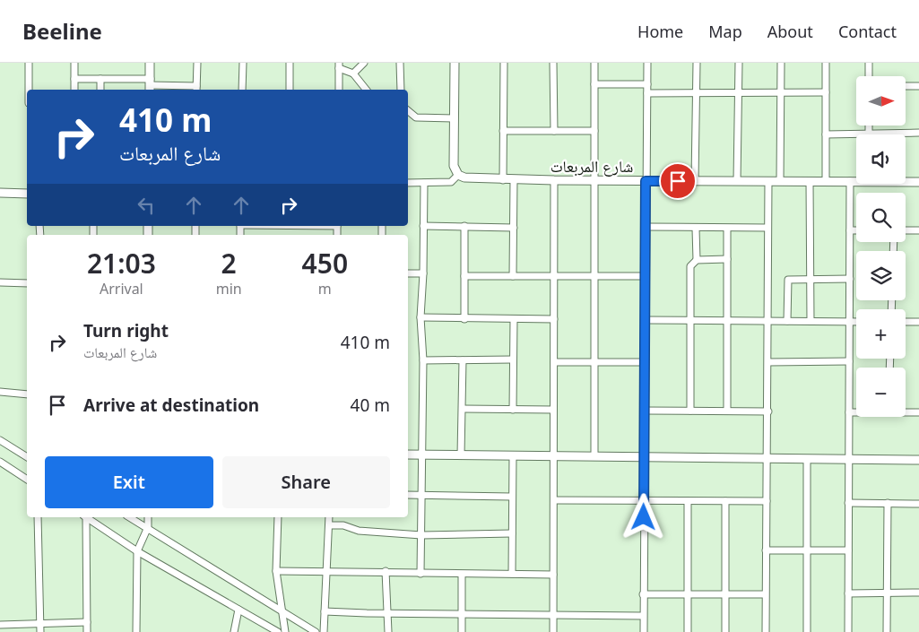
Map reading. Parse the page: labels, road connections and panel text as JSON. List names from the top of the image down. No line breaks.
{"streets":{"street":["شارع المربعات"]},"north":"right","page":{"header":"Beeline","nav":["Home","Map","About","Contact"],"map_buttons":["+","−"],"turn":["410 m","شارع المربعات"],"eta":["21:03","Arrival","2","min","450","m"],"list":[{"name":"Turn right","note":"شارع المربعات","value":"410 m"},{"name":"Arrive at destination","value":"40 m"}],"buttons":["Exit","Share"]}}
